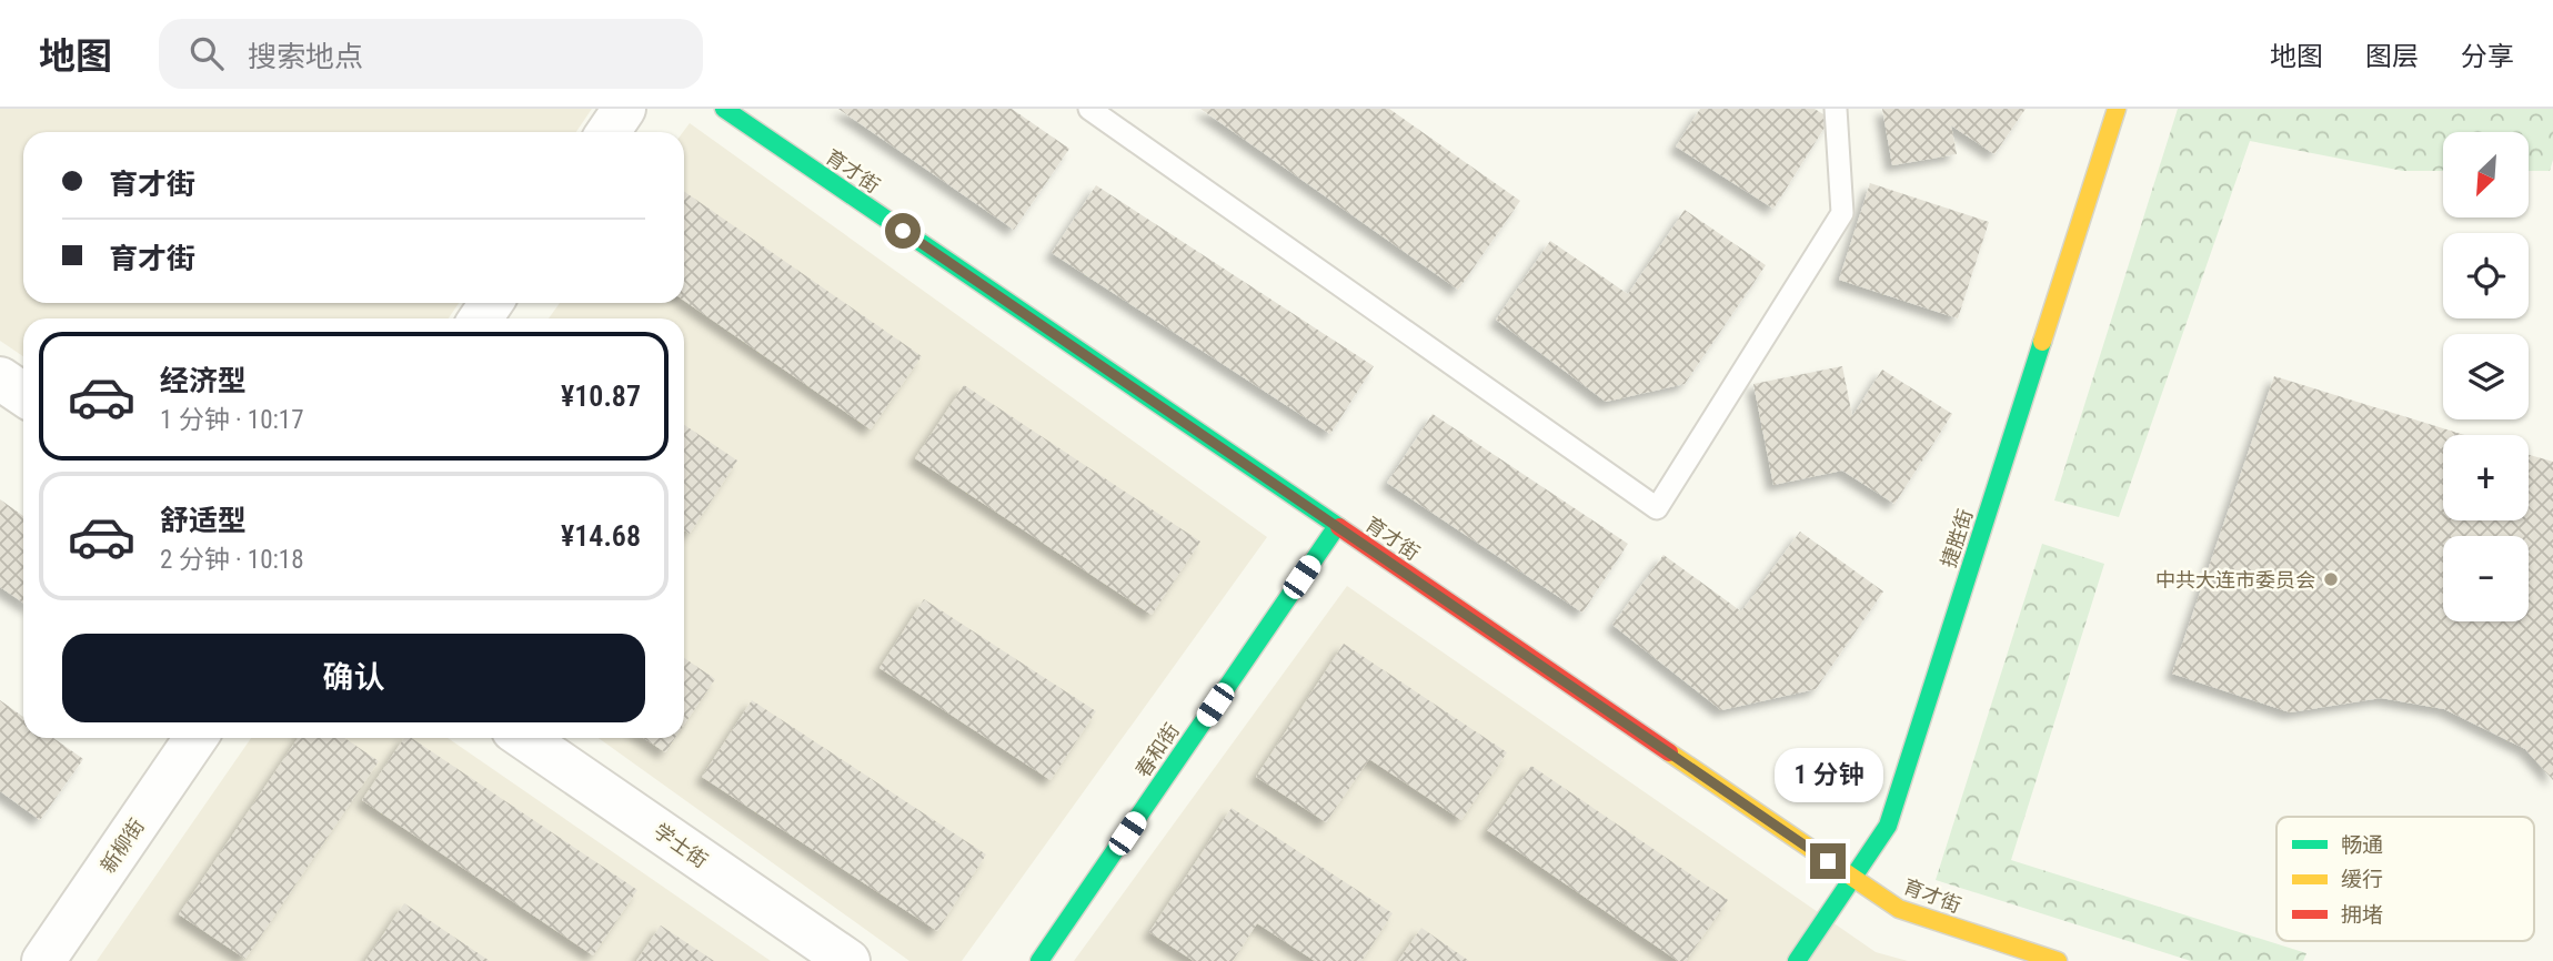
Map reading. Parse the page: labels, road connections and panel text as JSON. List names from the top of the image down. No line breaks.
{"streets":{"street":["育才街","捷胜街","春和街","新柳街","学士街"]},"crossings":[["育才街","捷胜街"],["育才街","春和街"]],"places":["中共大连市委员会"],"legend":["畅通","缓行","拥堵"],"north":"bottom left","page":{"header":"地图","search":"搜索地点","nav":["地图","图层","分享"],"map_buttons":["+","−"],"banner":["育才街","育才街"],"list":[{"name":"经济型","note":"1 分钟 · 10:17","value":"¥10.87"},{"name":"舒适型","note":"2 分钟 · 10:18","value":"¥14.68"}],"buttons":"确认","bubble":"1 分钟"}}
